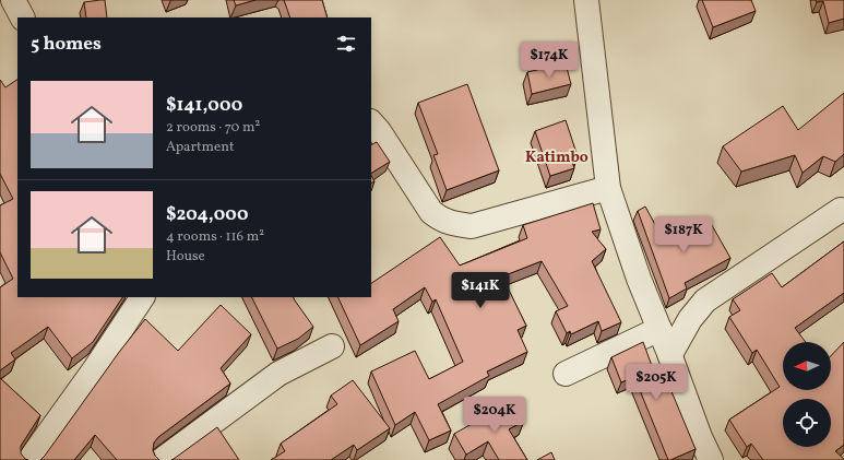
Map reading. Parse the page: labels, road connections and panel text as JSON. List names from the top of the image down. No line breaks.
{"districts":["Katimbo"],"north":"left","page":{"heading":"5 homes","price":["$174K","$187K","$141K","$205K","$204K"],"list":[{"name":"$141,000","note":"2 rooms · 70 m² · Apartment"},{"name":"$204,000","note":"4 rooms · 116 m² · House"}]}}
